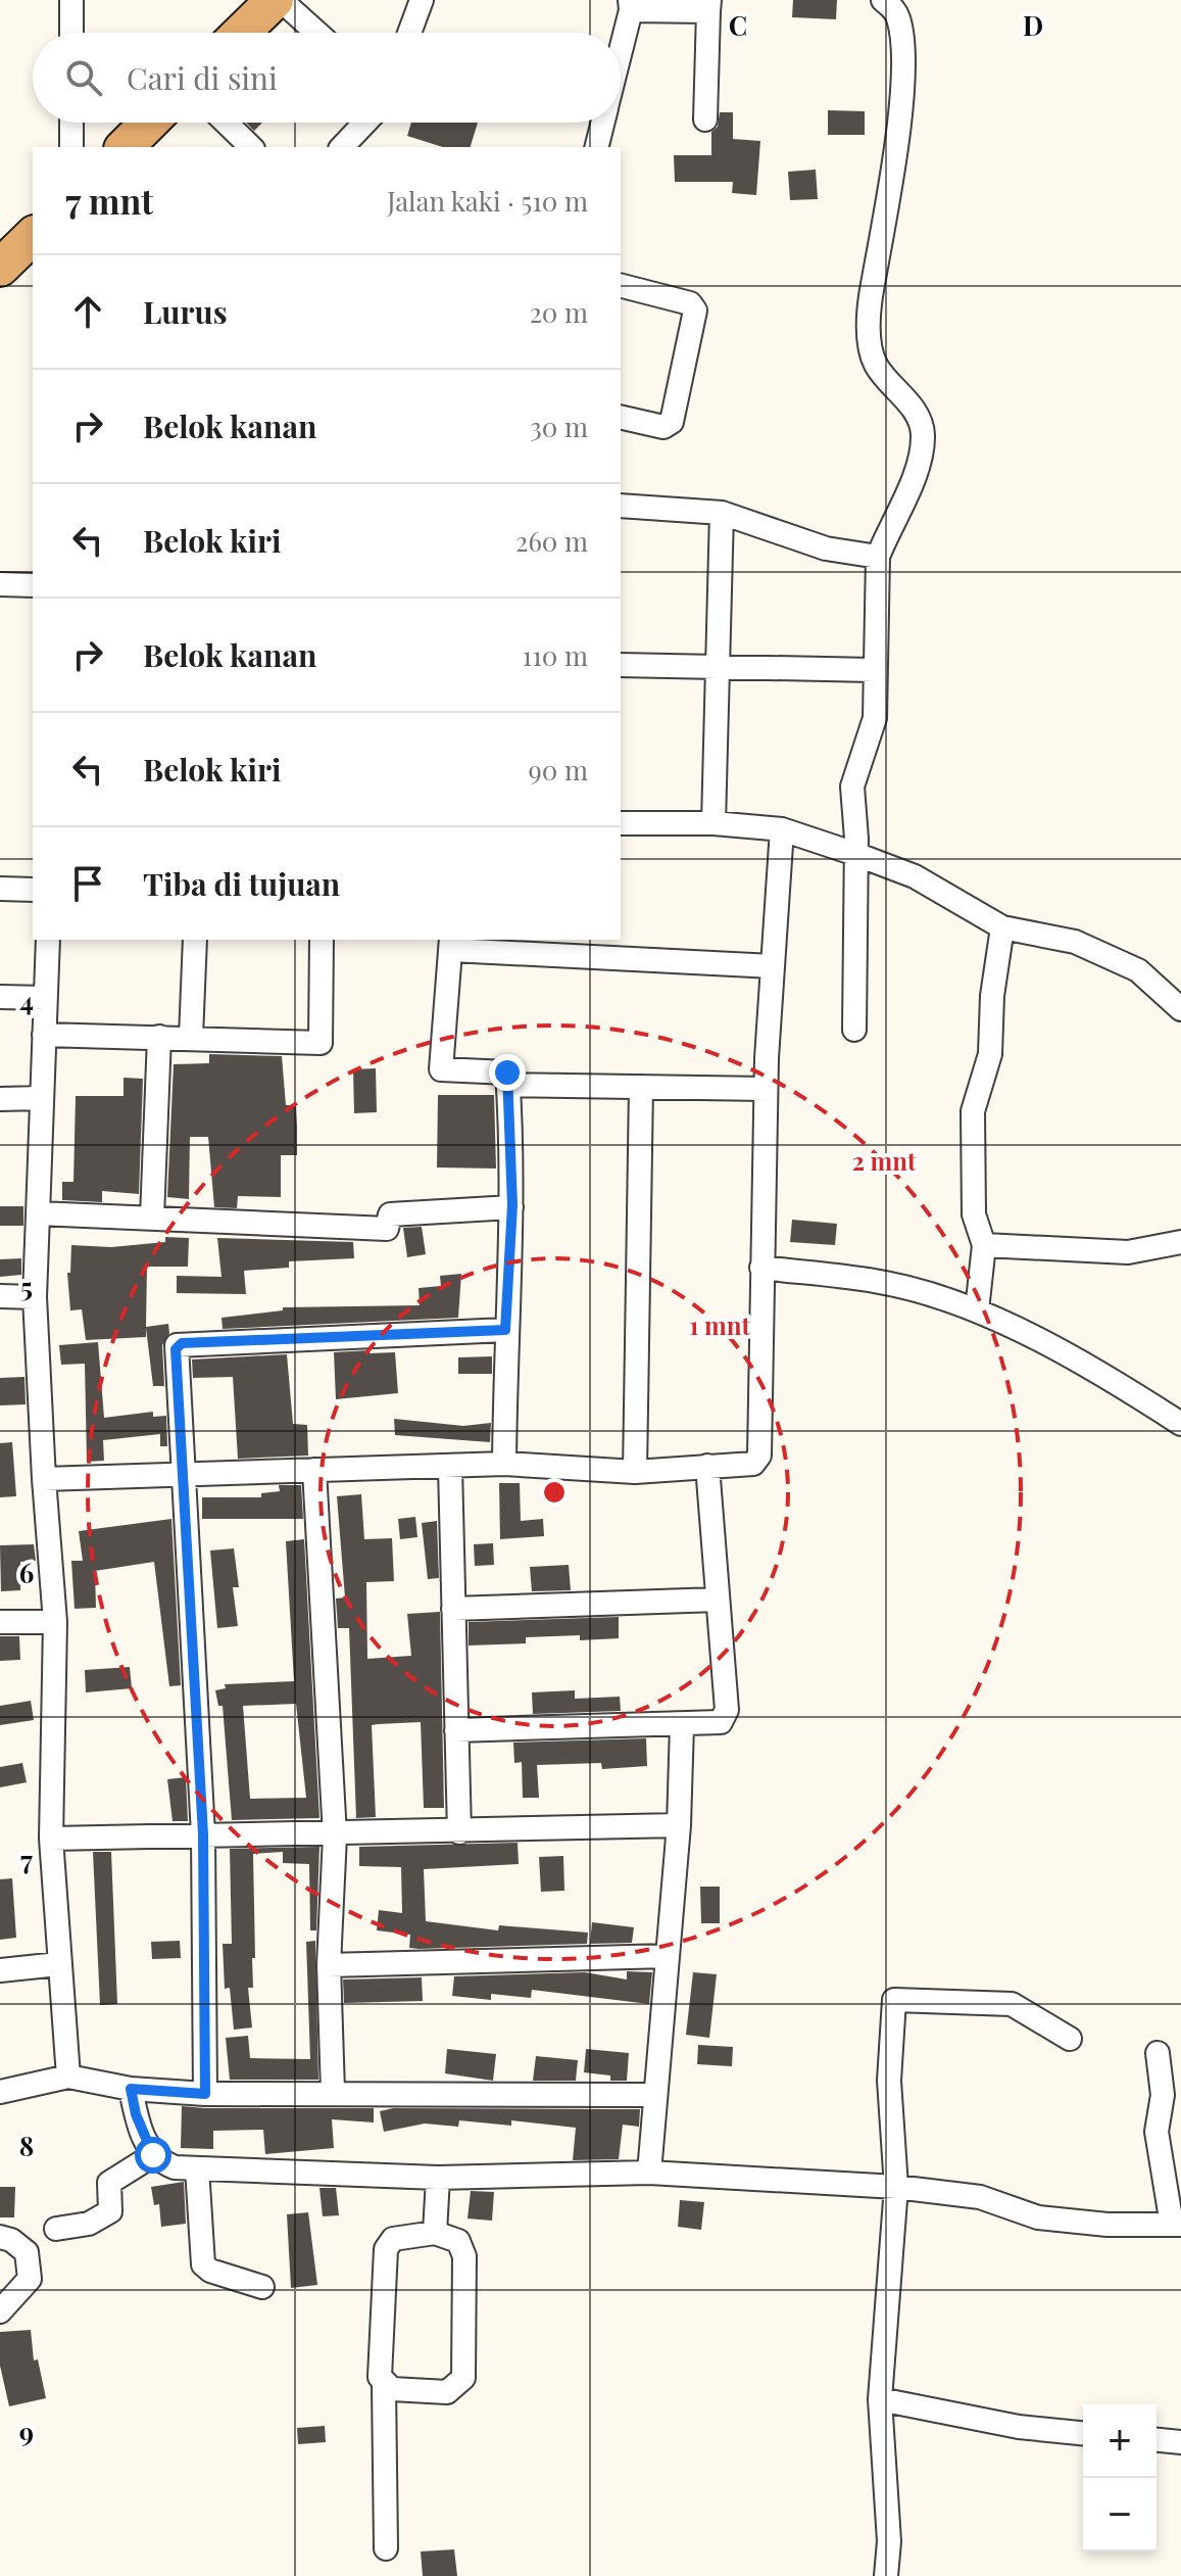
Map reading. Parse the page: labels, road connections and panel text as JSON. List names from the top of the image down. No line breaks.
{"page":{"search":"Cari di sini","heading":["7 mnt","Jalan kaki · 510 m"],"list":[["Lurus","20 m"],["Belok kanan","30 m"],["Belok kiri","260 m"],["Belok kanan","110 m"],["Belok kiri","90 m"],"Tiba di tujuan"],"map_buttons":["+","−"]},"grid":{"columns":["C","D"],"rows":["4","5","6","7","8","9"]},"rings":["2 mnt","1 mnt"]}
